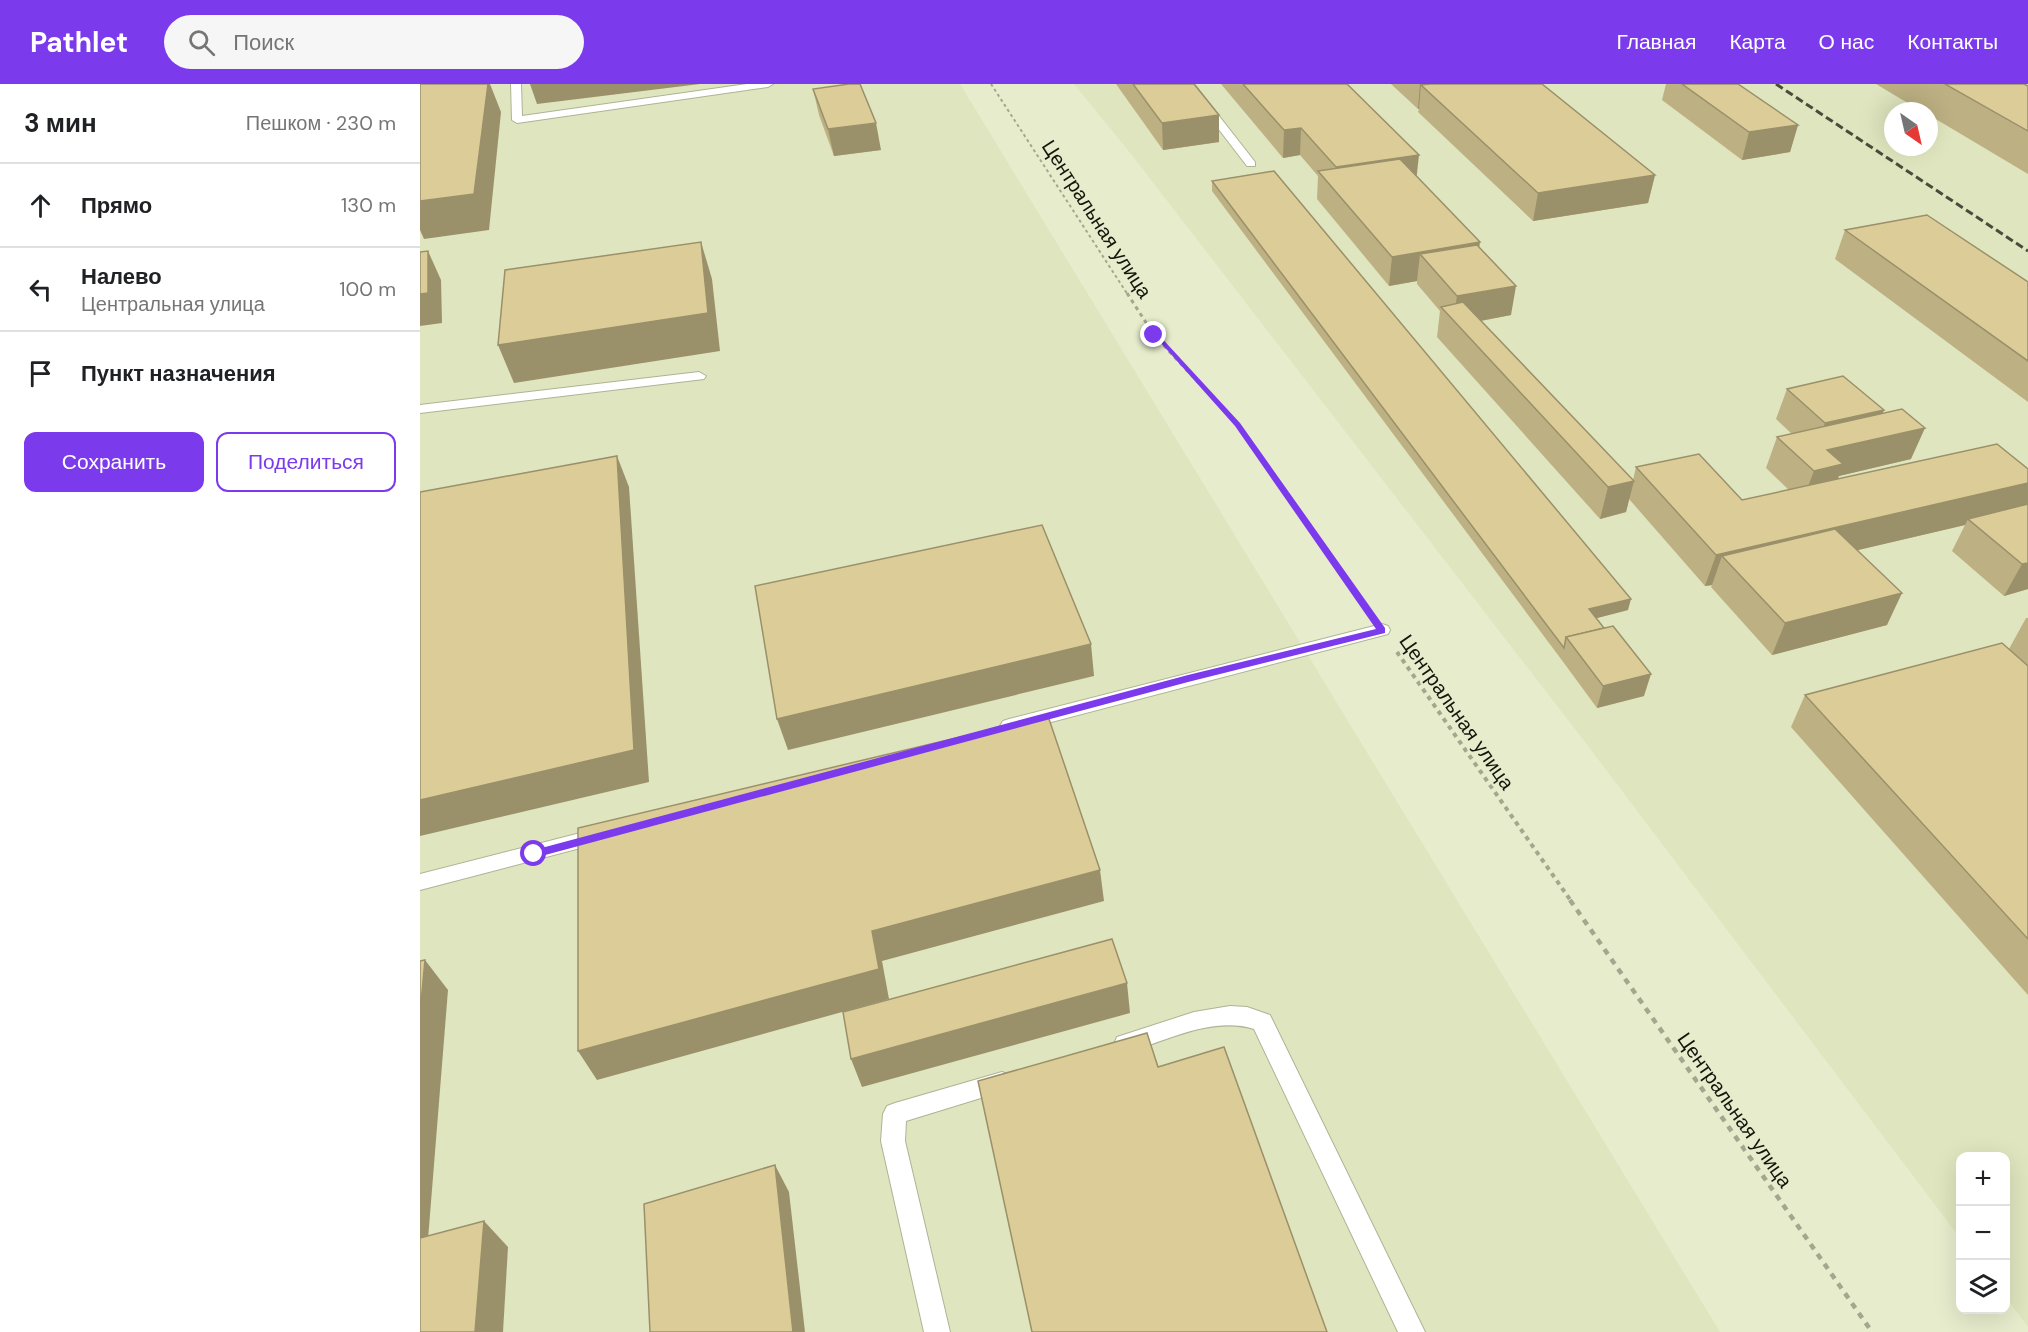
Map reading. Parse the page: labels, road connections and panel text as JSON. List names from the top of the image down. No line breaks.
{"streets":{"path":["Центральная улица"]},"north":"bottom right","page":{"header":"Pathlet","search":"Поиск","nav":["Главная","Карта","О нас","Контакты"],"heading":["3 мин","Пешком · 230 m"],"list":[["Прямо","130 m"],["Налево","Центральная улица","100 m"],"Пункт назначения"],"buttons":["Сохранить","Поделиться"],"map_buttons":["+","−"]}}
